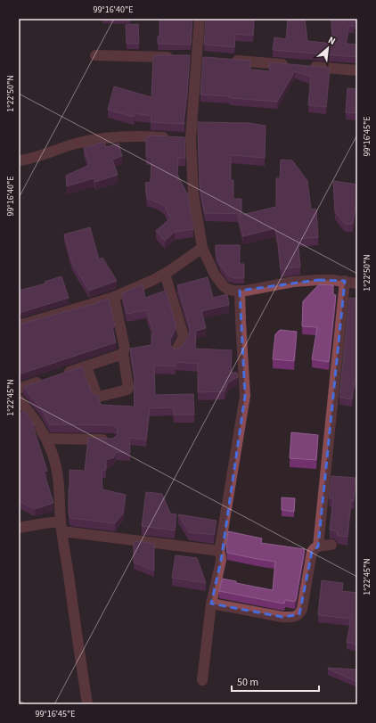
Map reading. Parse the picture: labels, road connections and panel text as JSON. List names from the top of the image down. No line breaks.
{"scale_bar":"50 m","north":"top right","coordinates":["99°16'40\"E","1°22'50\"N","99°16'45\"E","1°22'45\"N"]}
